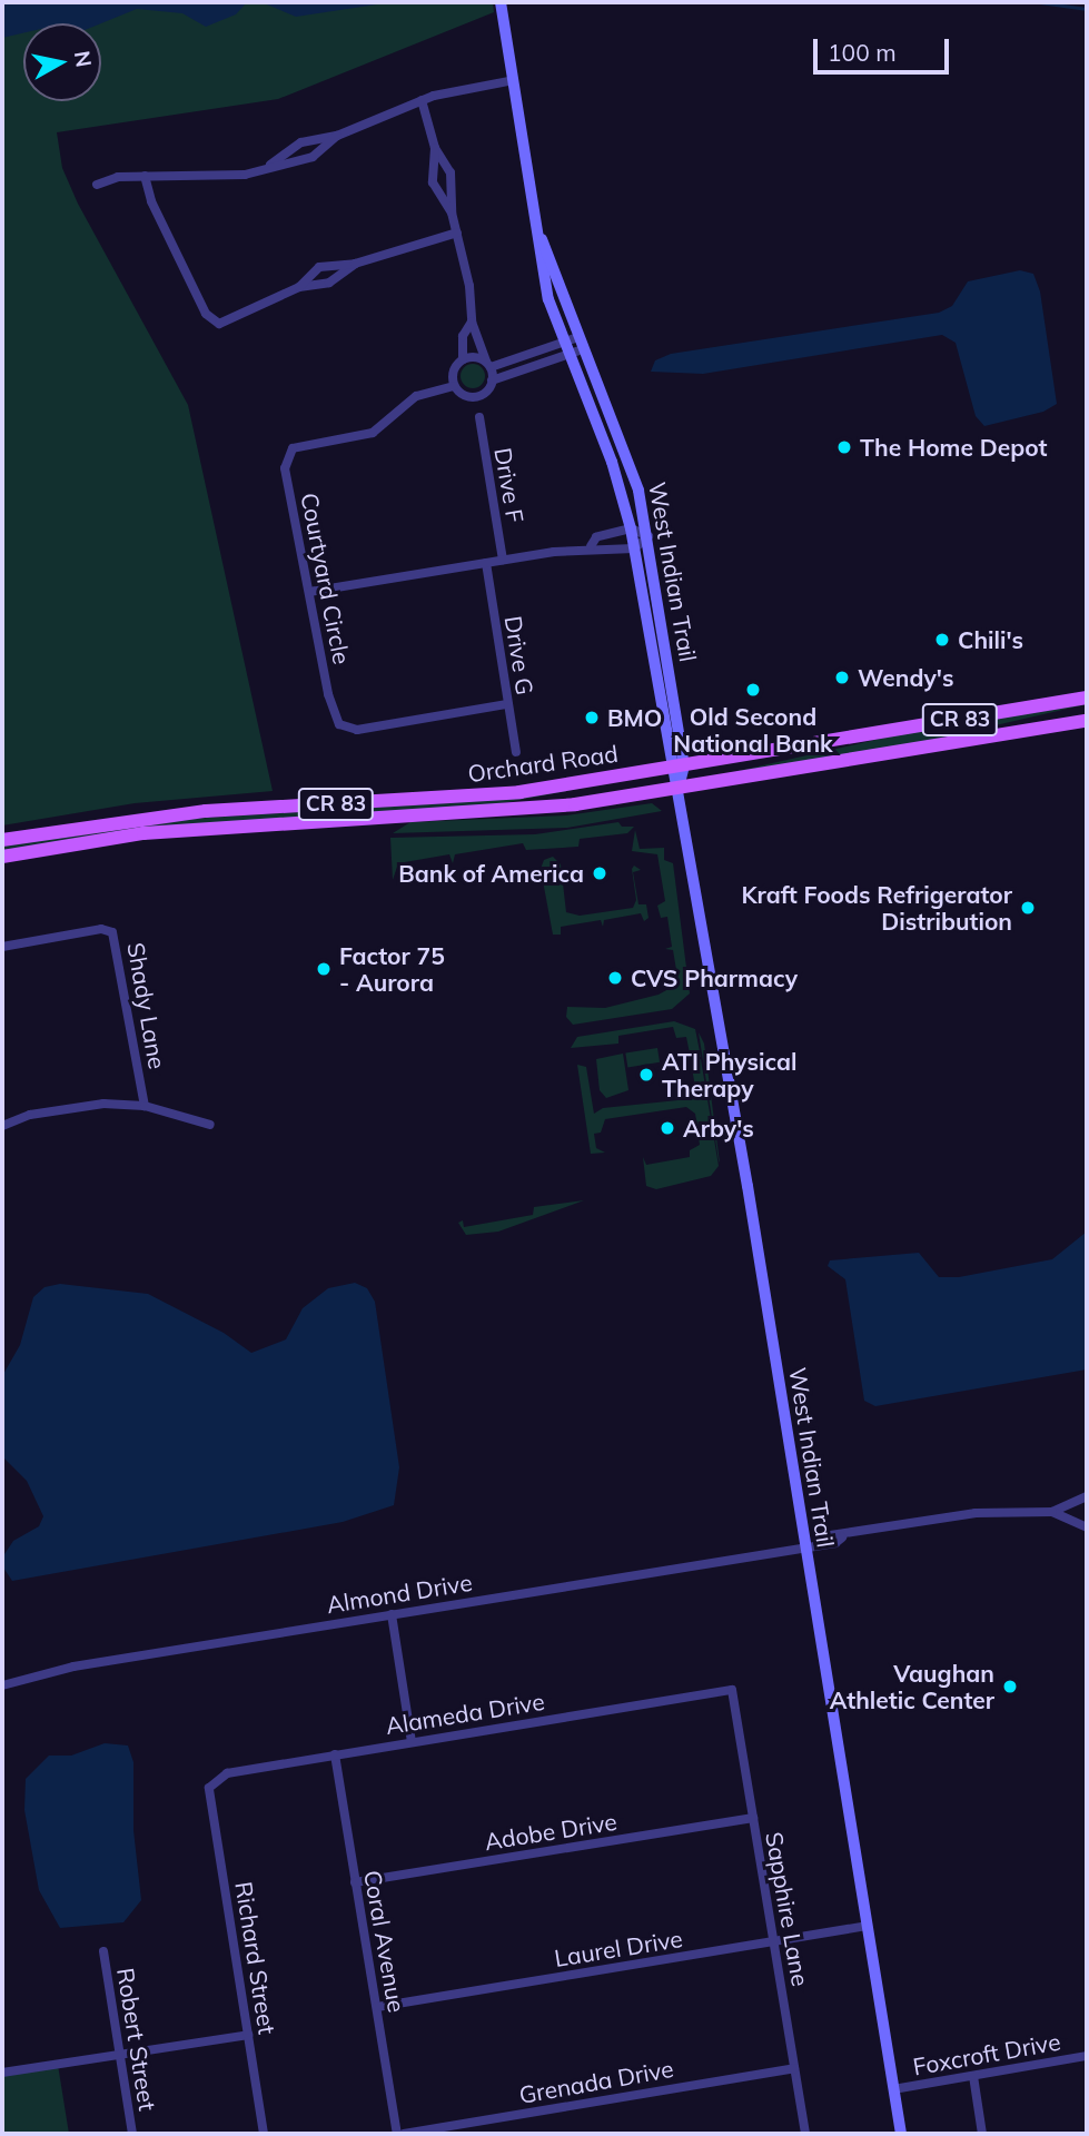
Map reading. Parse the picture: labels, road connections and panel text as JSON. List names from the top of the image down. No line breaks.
{"streets":{"main road":["West Indian Trail","CR 83","Orchard Road"],"street":["Drive F","Courtyard Circle","Drive G","Shady Lane","Almond Drive","Alameda Drive","Adobe Drive","Sapphire Lane","Coral Avenue","Laurel Drive","Richard Street","Robert Street","Foxcroft Drive","Grenada Drive"]},"crossings":[["West Indian Trail","Orchard Road"],["West Indian Trail","Almond Drive"],["West Indian Trail","Laurel Drive"],["West Indian Trail","Foxcroft Drive"],["Courtyard Circle","Drive G"],["Alameda Drive","Sapphire Lane"],["Alameda Drive","Coral Avenue"],["Alameda Drive","Richard Street"],["Adobe Drive","Sapphire Lane"],["Adobe Drive","Coral Avenue"],["Sapphire Lane","Laurel Drive"],["Sapphire Lane","Grenada Drive"],["Coral Avenue","Laurel Drive"]],"places":["The Home Depot","Chili's","Wendy's","Old Second National Bank","BMO","Bank of America","Kraft Foods Refrigerator Distribution","Factor 75 - Aurora","CVS Pharmacy","ATI Physical Therapy","Arby's","Vaughan Athletic Center"],"scale_bar":"100 m","north":"right"}
